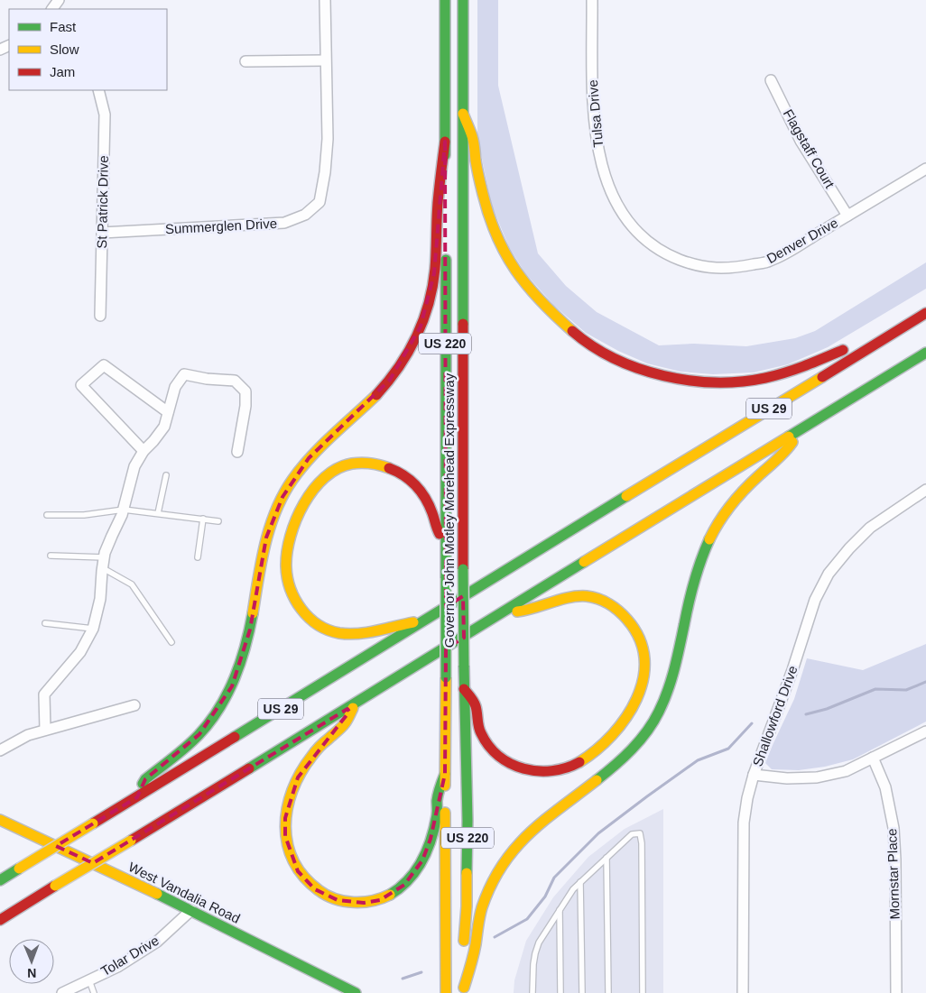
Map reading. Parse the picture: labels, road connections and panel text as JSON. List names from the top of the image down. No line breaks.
{"streets":{"main road":["US 220","US 29","Governor John Motley Morehead Expressway","West Vandalia Road"],"street":["Tulsa Drive","Flagstaff Court","St Patrick Drive","Summerglen Drive","Denver Drive","Shallowford Drive","Mornstar Place","Tolar Drive"]},"crossings":[["Tulsa Drive","Denver Drive"],["Flagstaff Court","Denver Drive"],["St Patrick Drive","Summerglen Drive"],["West Vandalia Road","Tolar Drive"]],"legend":["Fast","Slow","Jam"],"north":"bottom"}
